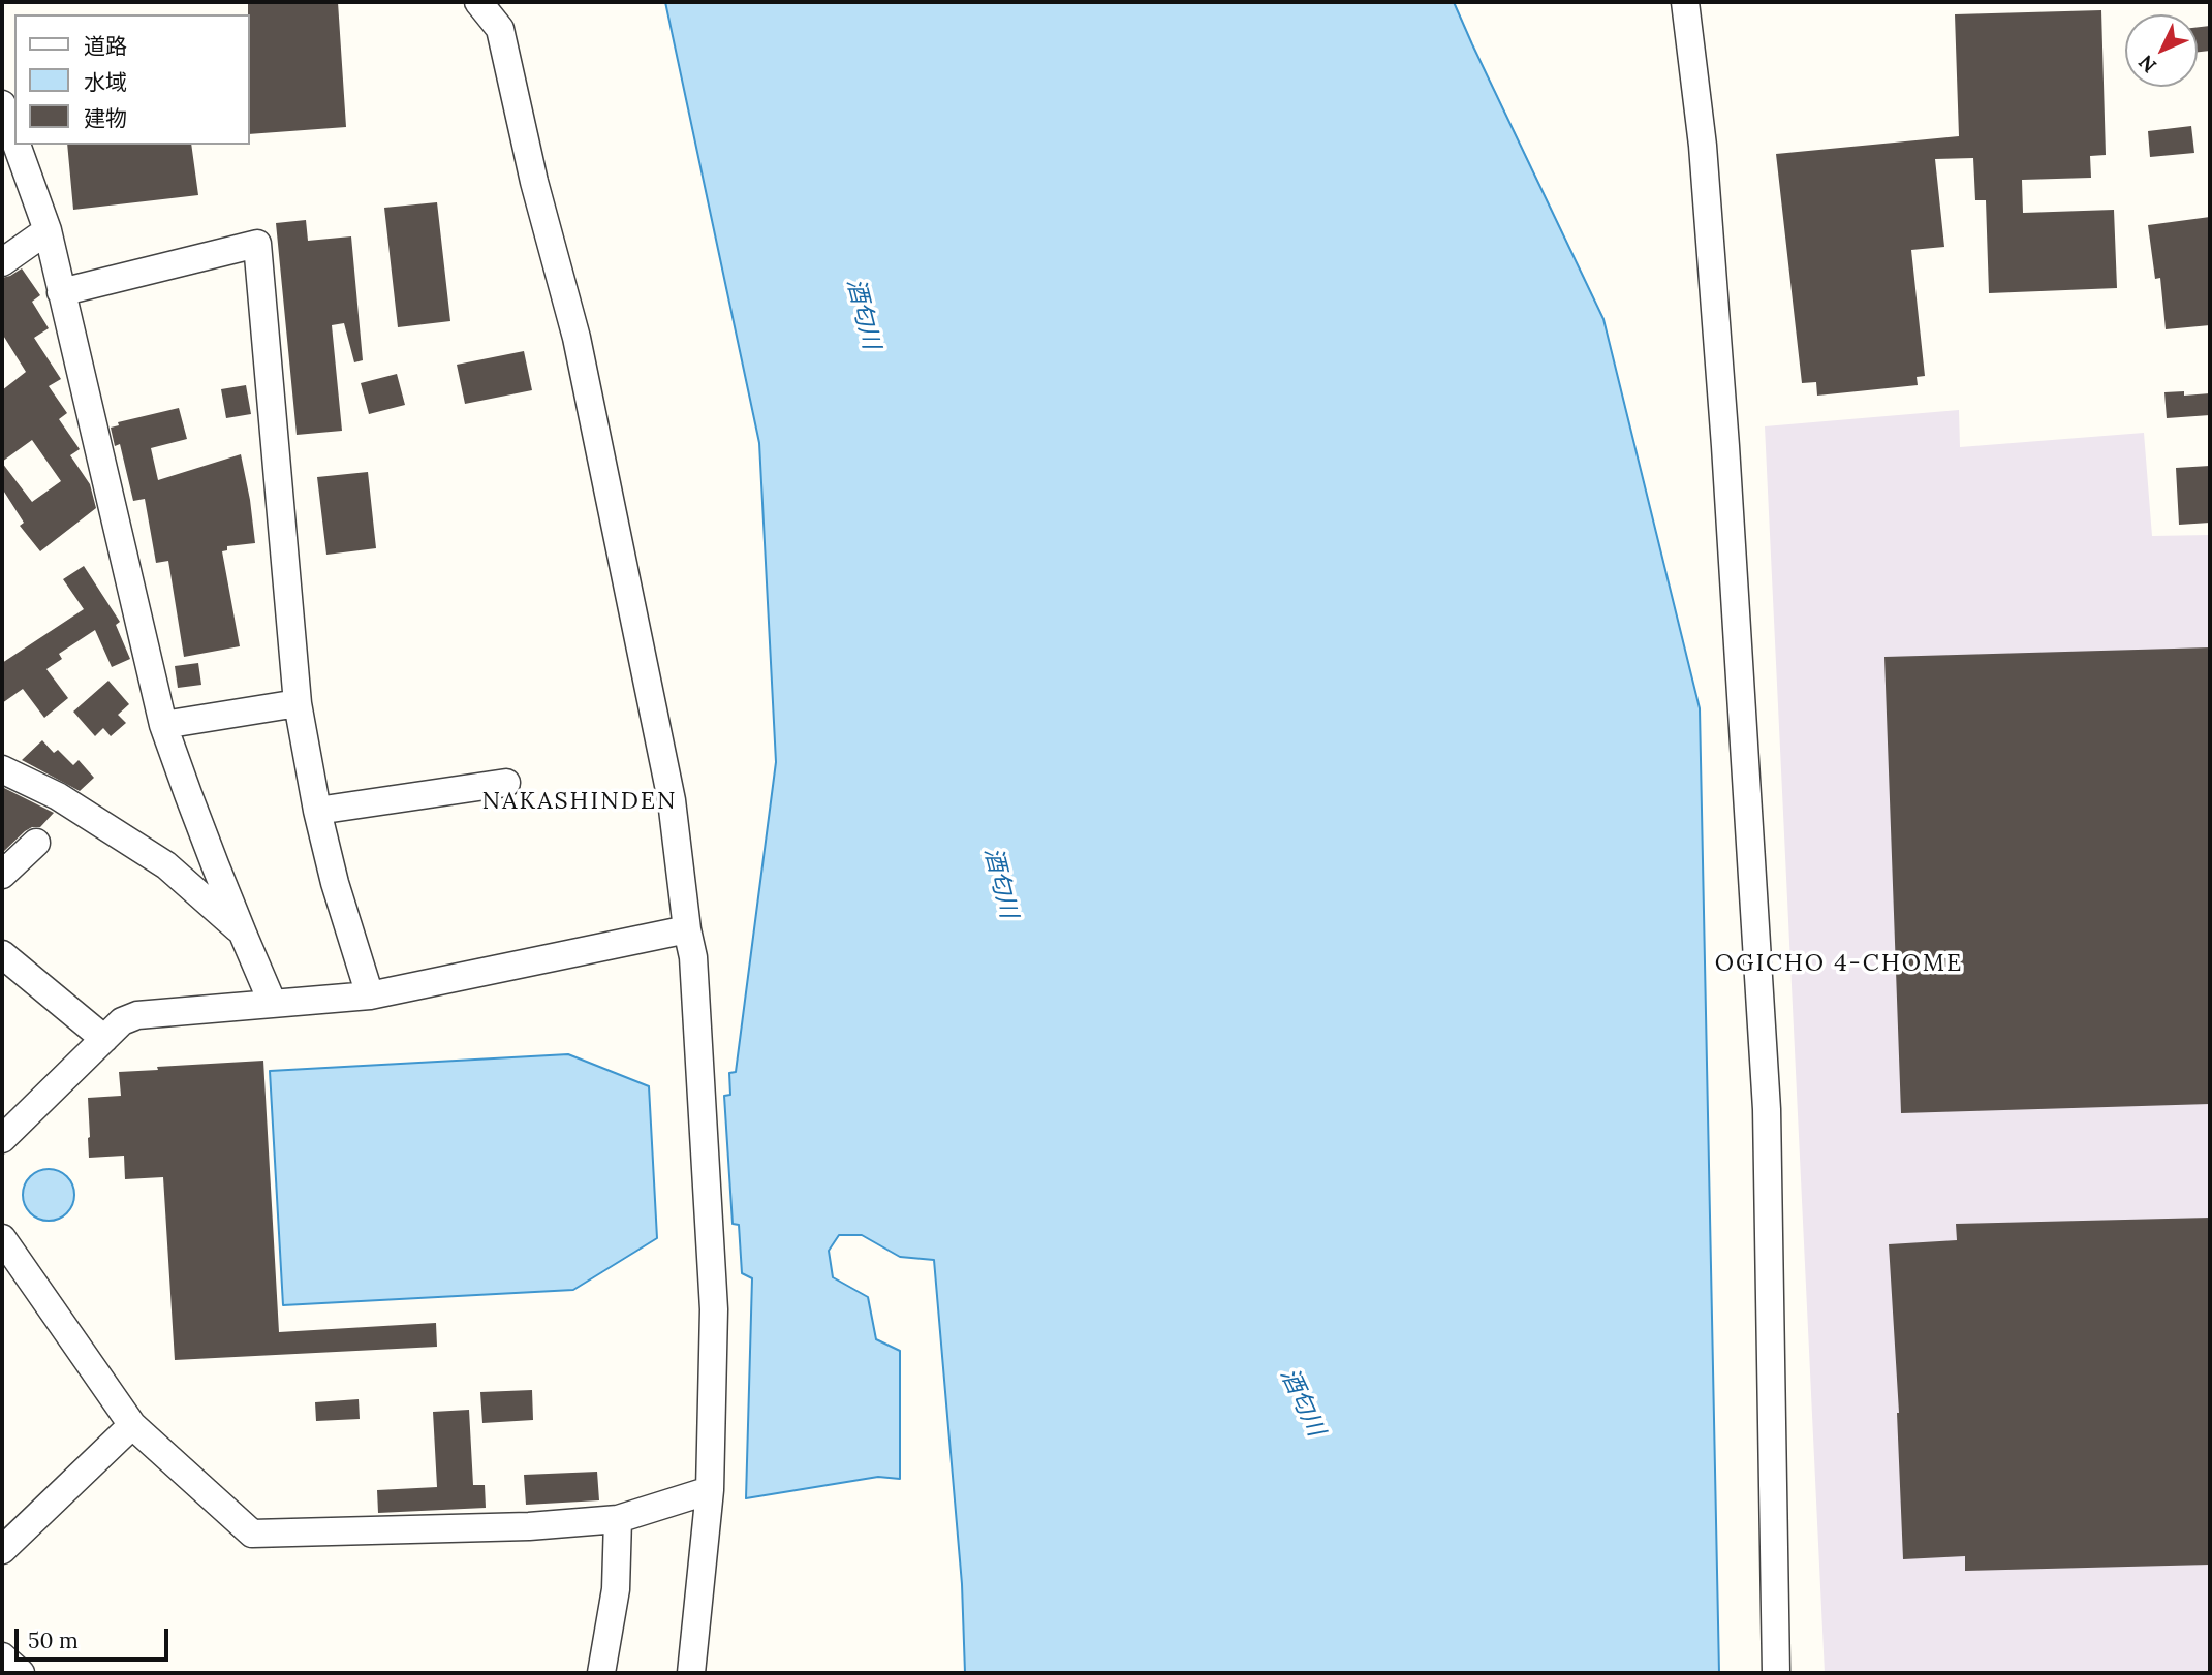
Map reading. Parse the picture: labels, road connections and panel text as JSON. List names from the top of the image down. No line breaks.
{"districts":["NAKASHINDEN","OGICHO 4-CHOME"],"water":["酒匂川"],"legend":["道路","水域","建物"],"scale_bar":"50 m","north":"bottom left"}
